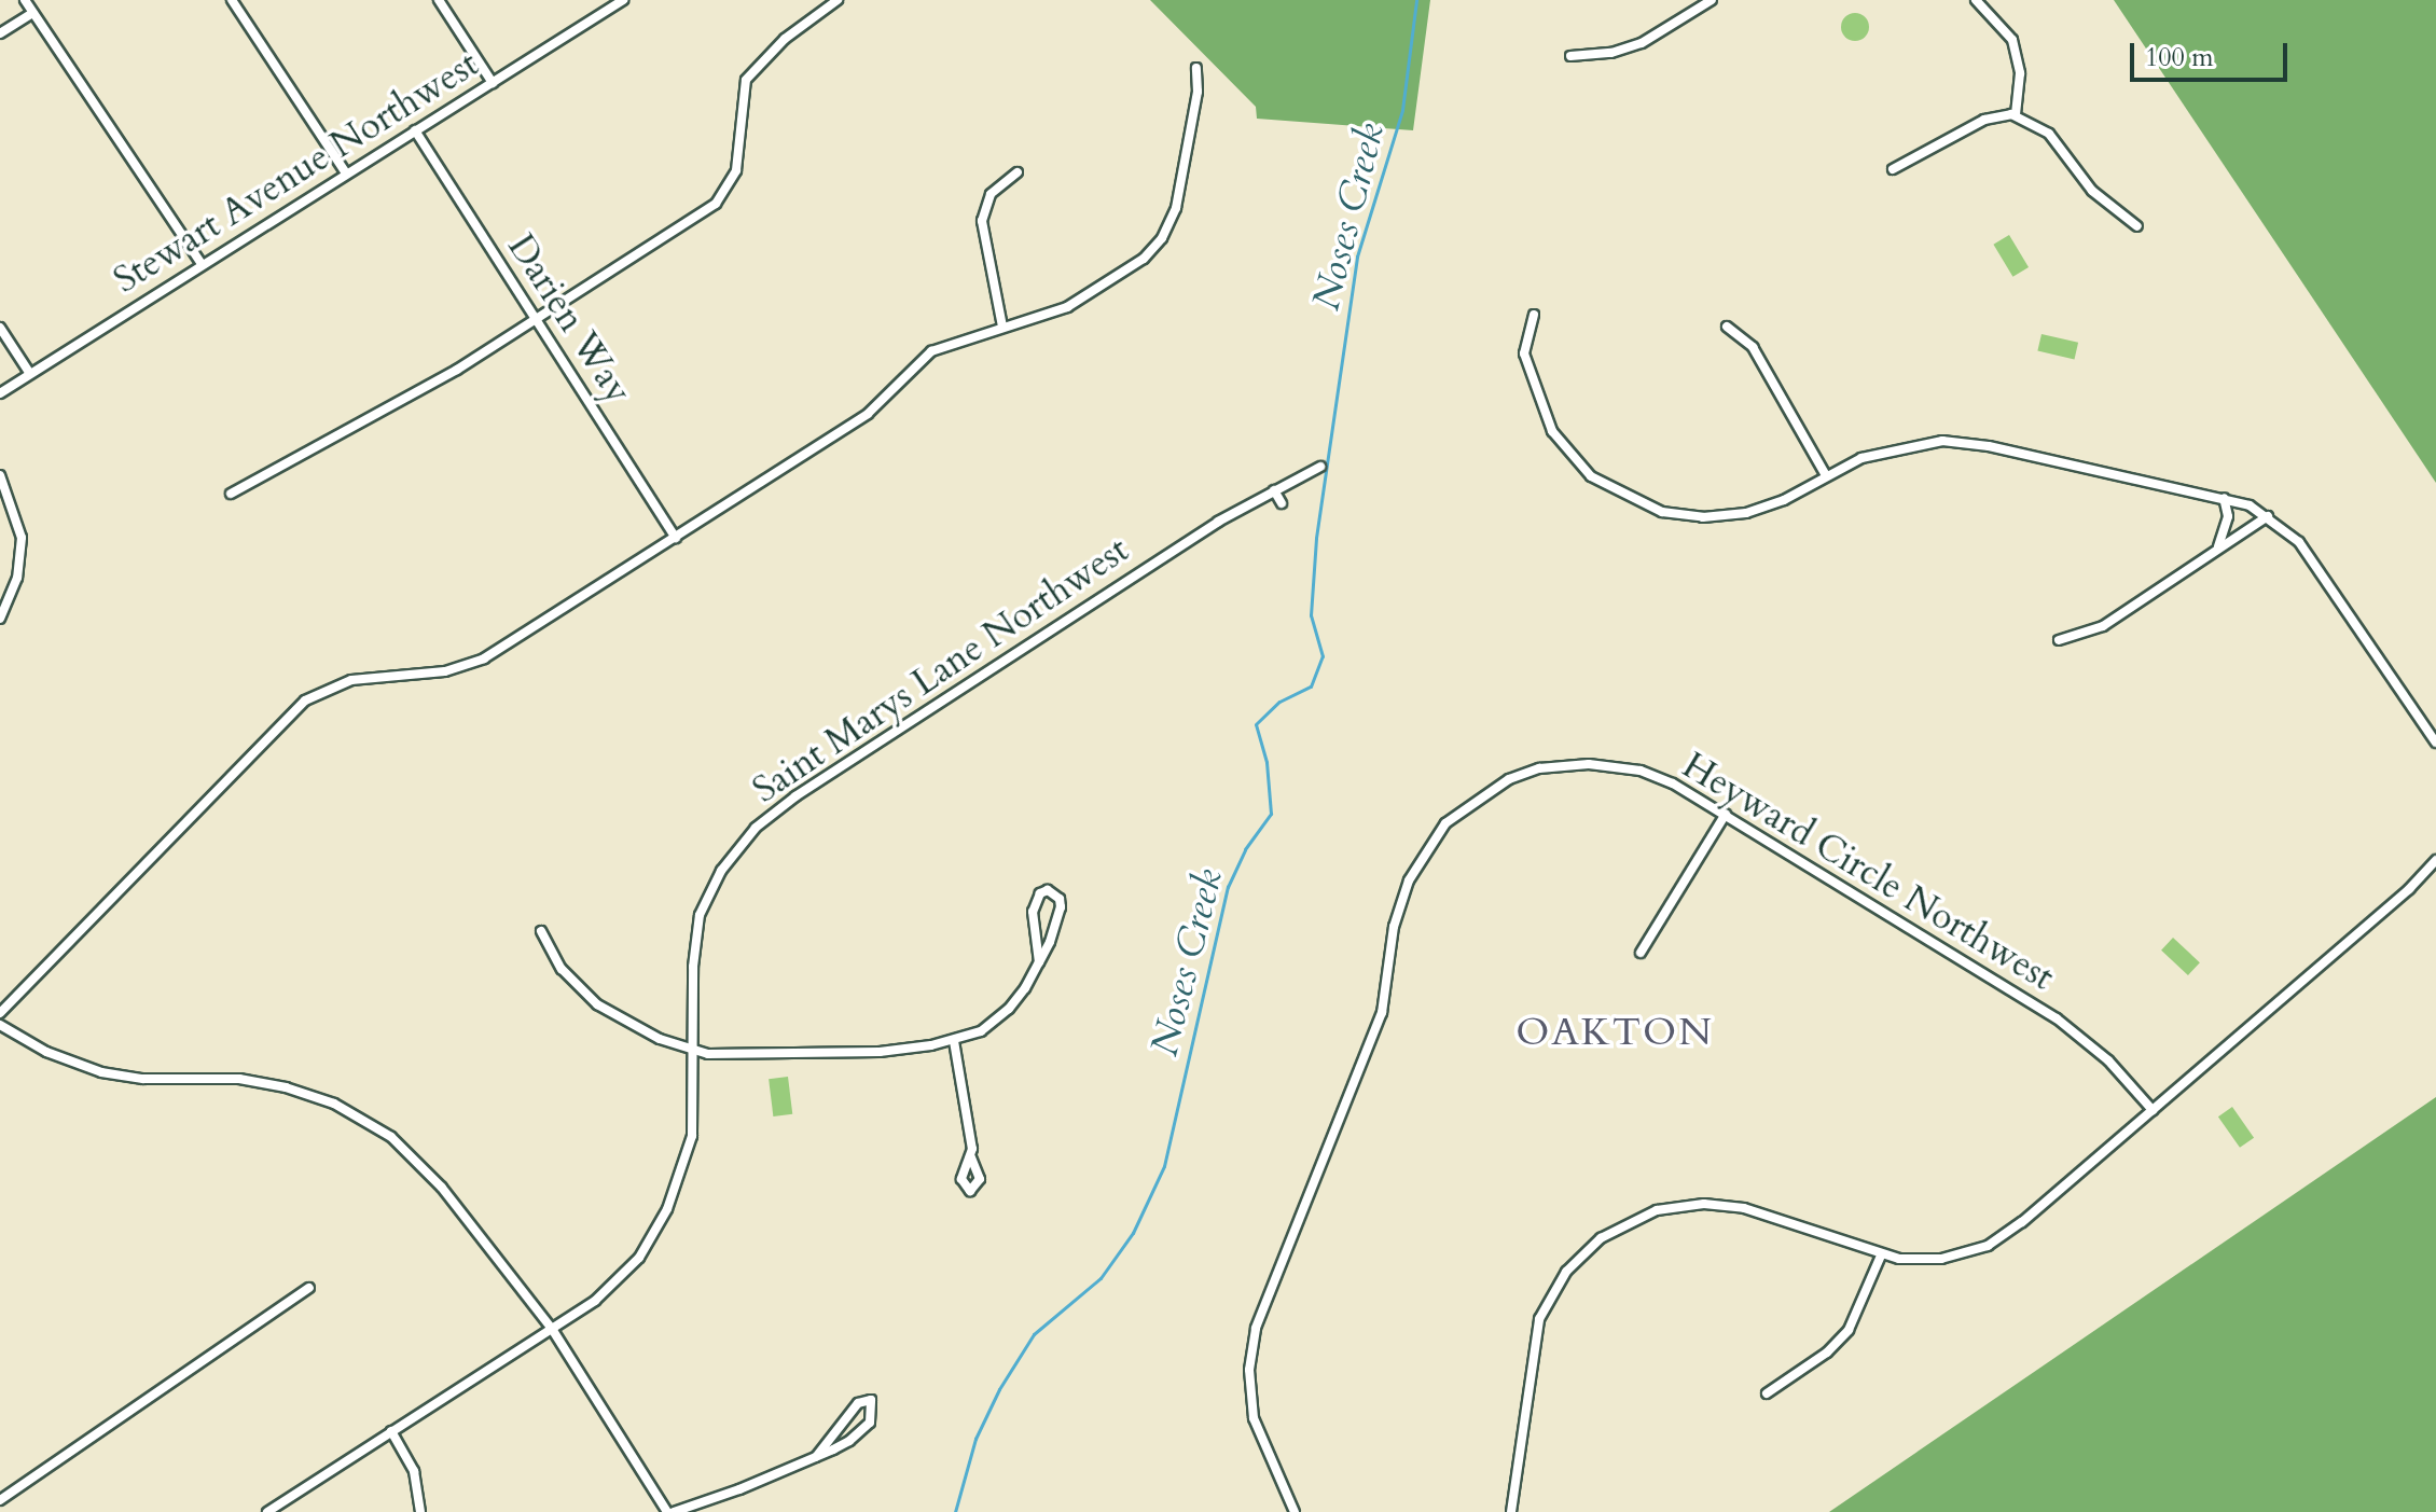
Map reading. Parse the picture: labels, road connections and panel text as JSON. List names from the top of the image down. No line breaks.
{"streets":{"street":["Stewart Avenue Northwest","Darien Way","Saint Marys Lane Northwest","Heyward Circle Northwest"]},"crossings":[["Stewart Avenue Northwest","Darien Way"]],"districts":["OAKTON"],"water":["Noses Creek"],"scale_bar":"100 m"}
